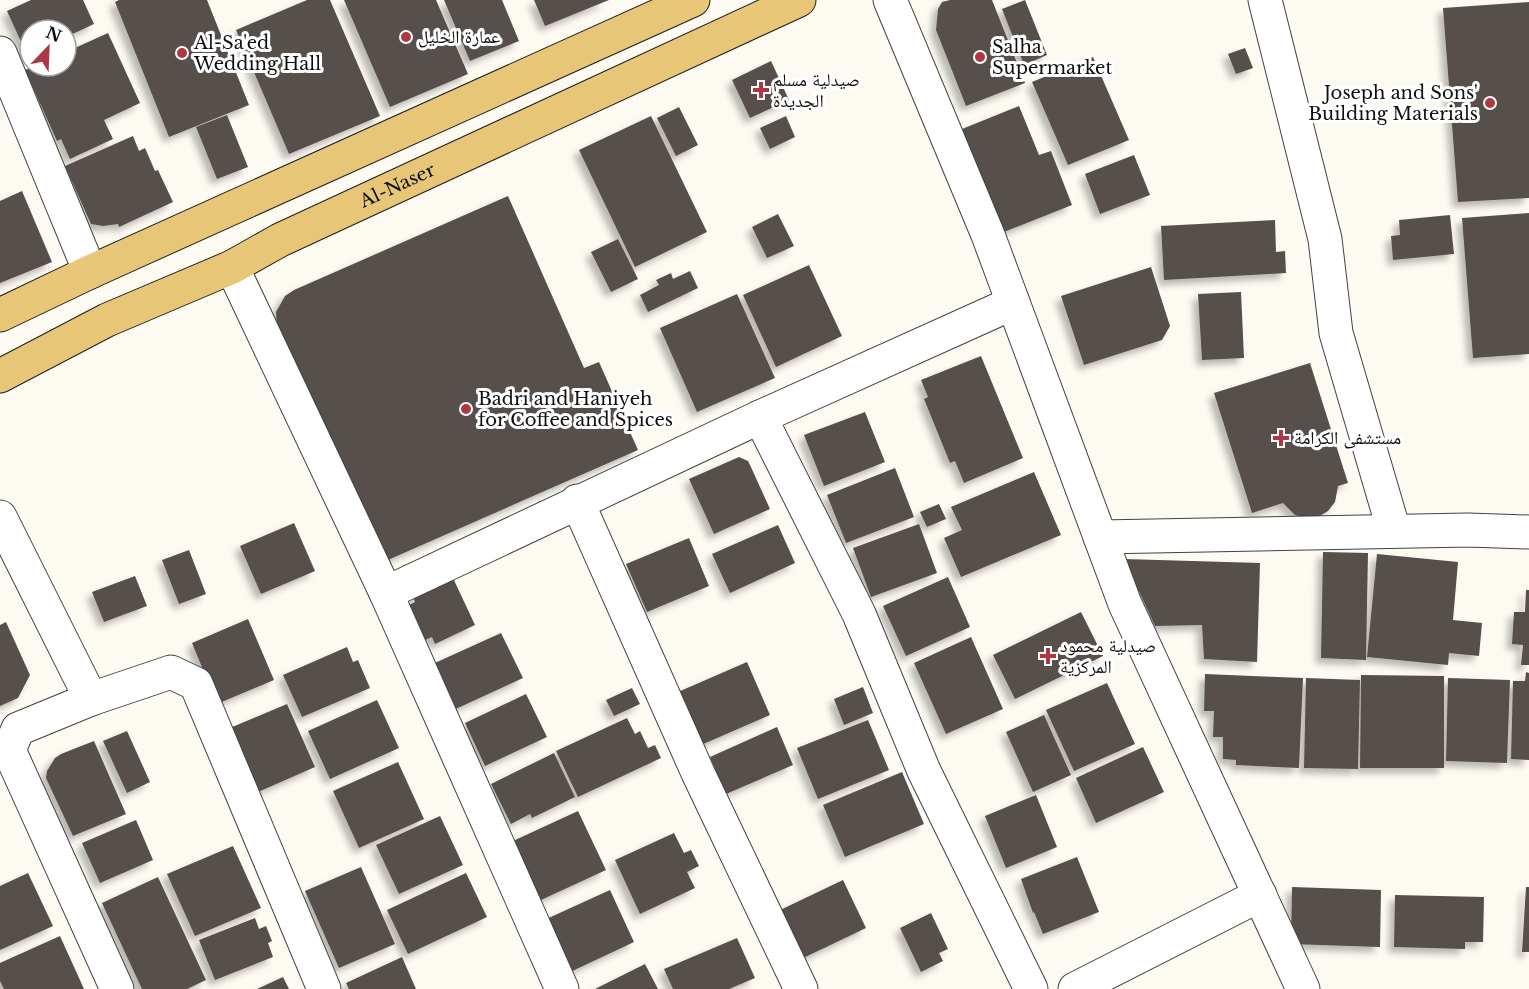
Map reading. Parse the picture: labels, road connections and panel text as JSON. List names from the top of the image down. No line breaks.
{"streets":{"main road":["Al-Naser"]},"places":{"other":["عمارة الخليل","Al-Sa'ed Wedding Hall","Salha Supermarket","Joseph and Sons' Building Materials","Badri and Haniyeh for Coffee and Spices"],"health":["صيدلية مسلم الجديدة","مستشفى الكرامة","صيدلية محمود المركزية"]},"north":"top right"}
